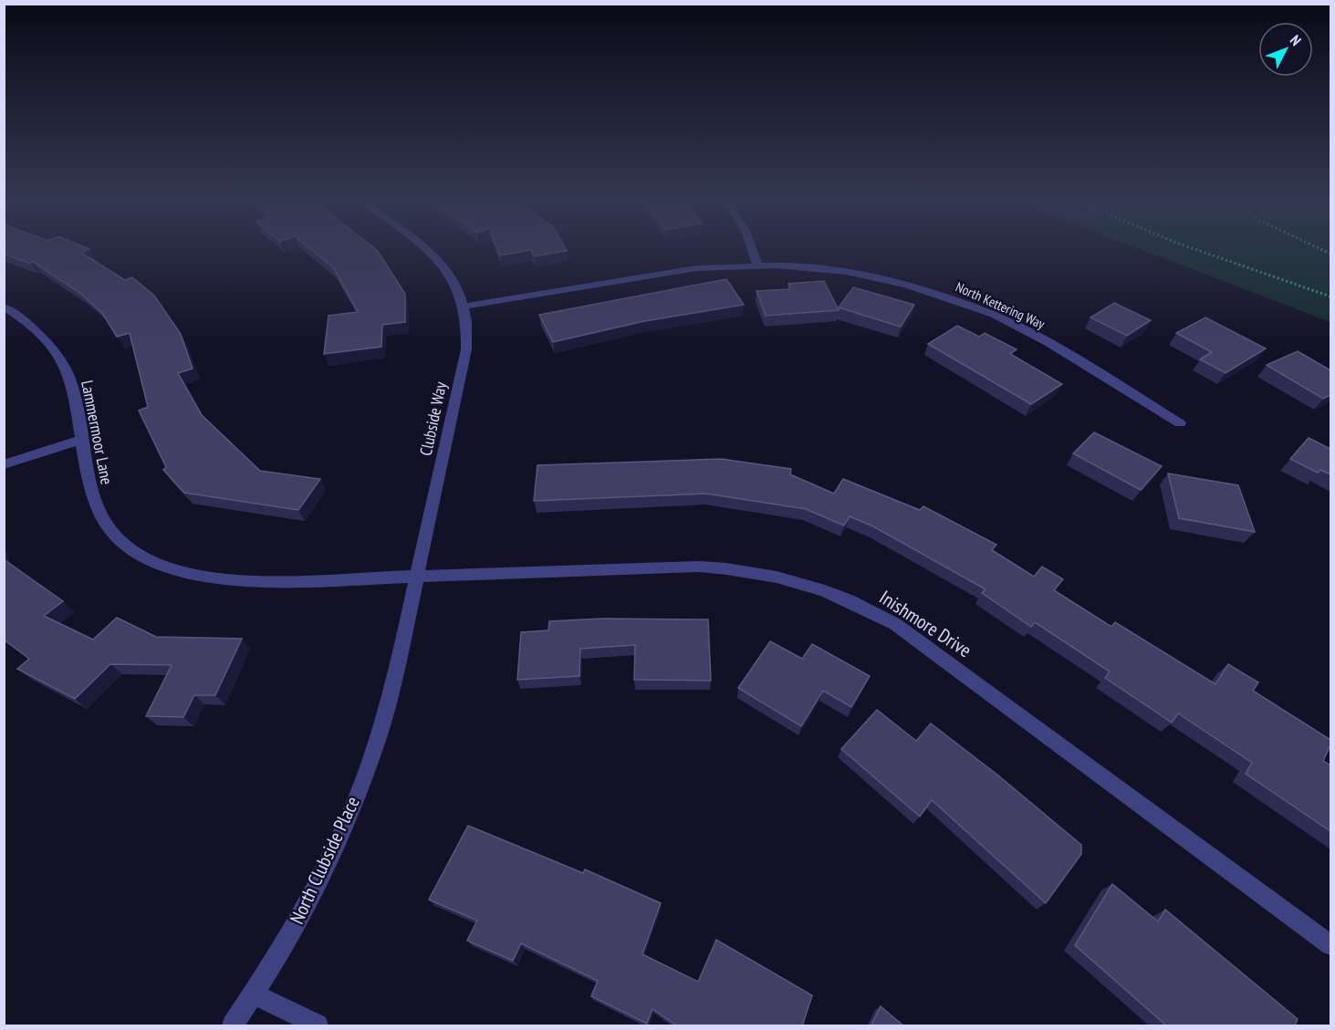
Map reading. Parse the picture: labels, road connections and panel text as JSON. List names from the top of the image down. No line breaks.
{"streets":{"street":["North Kettering Way","Clubside Way","Lammermoor Lane","Inishmore Drive","North Clubside Place"]},"crossings":[["North Kettering Way","Clubside Way"],["Clubside Way","Lammermoor Lane"],["Clubside Way","Inishmore Drive"],["Clubside Way","North Clubside Place"],["Lammermoor Lane","Inishmore Drive"]],"north":"top right"}
